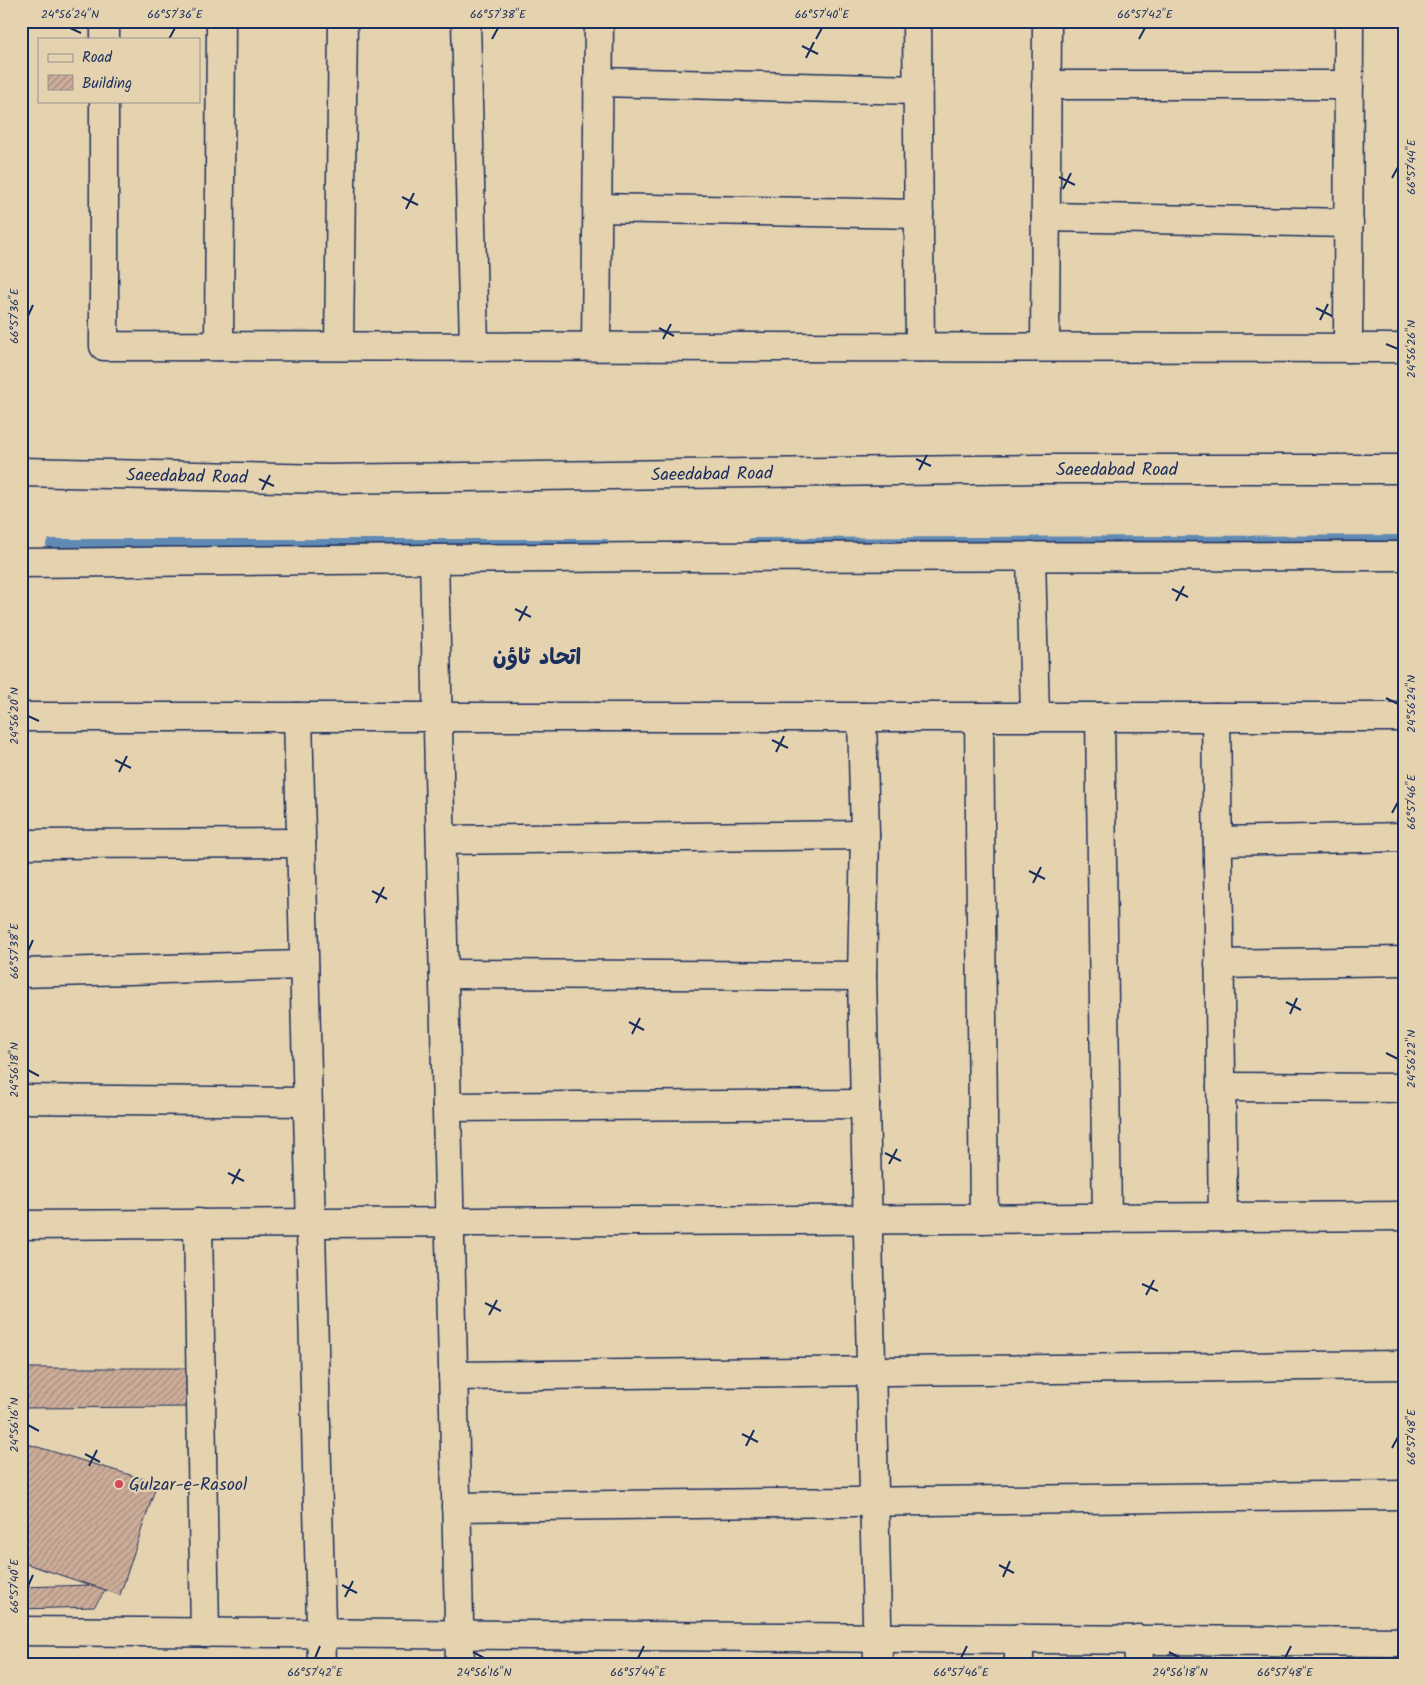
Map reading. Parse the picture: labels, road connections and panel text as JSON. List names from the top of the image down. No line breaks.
{"streets":{"street":["Saeedabad Road"]},"districts":["اتحاد ٹاؤن"],"places":["Gulzar-e-Rasool"],"legend":["Road","Building"],"coordinates":["24°56'24\"N","66°57'36\"E","66°57'38\"E","66°57'40\"E","66°57'42\"E","66°57'44\"E","24°56'26\"N","24°56'20\"N","66°57'46\"E","24°56'22\"N","24°56'18\"N","24°56'16\"N","66°57'48\"E"]}
